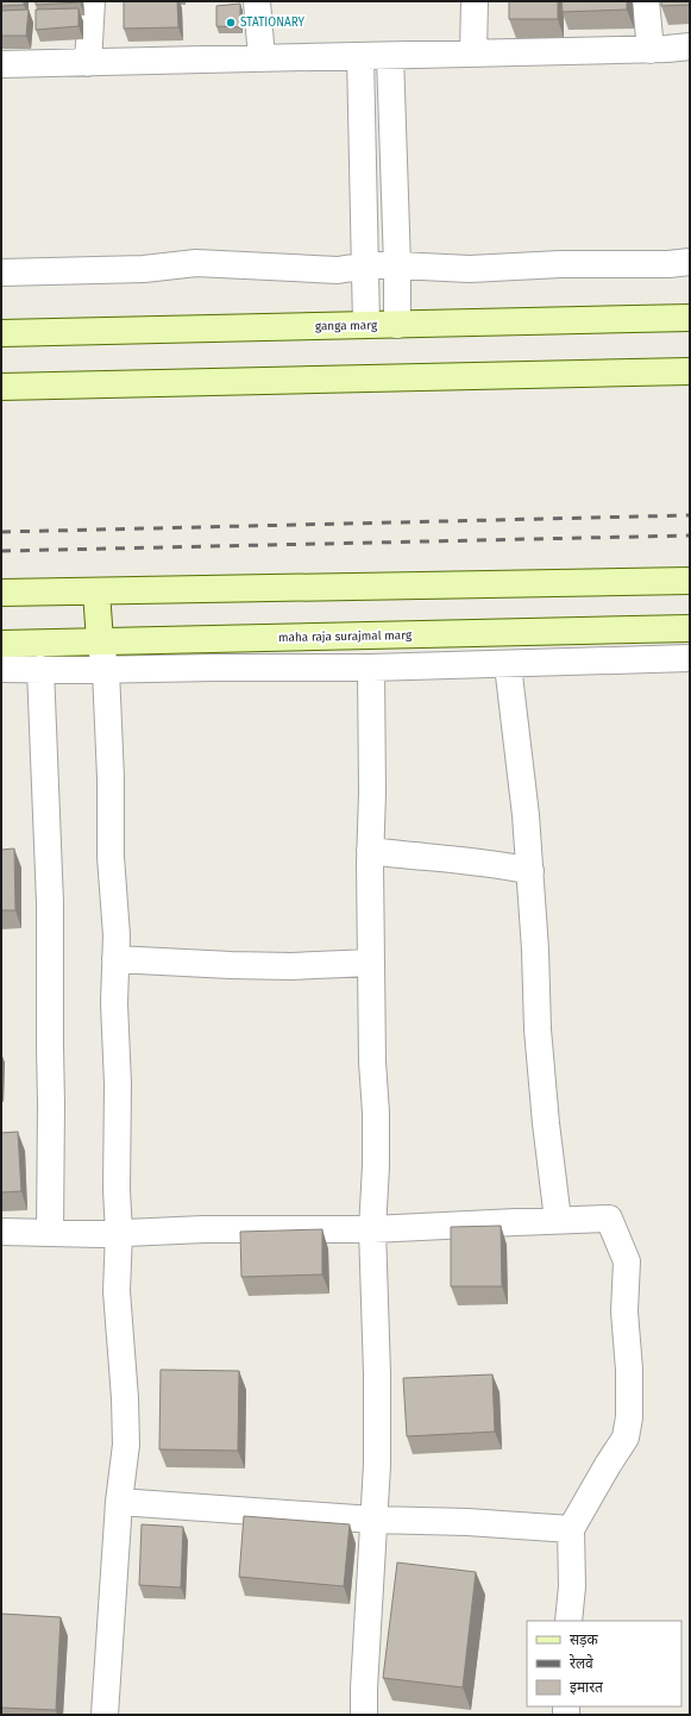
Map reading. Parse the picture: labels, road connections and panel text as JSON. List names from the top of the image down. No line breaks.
{"streets":{"street":["ganga marg","maha raja surajmal marg"]},"places":["STATIONARY"],"legend":["सड़क","रेलवे","इमारत"]}
